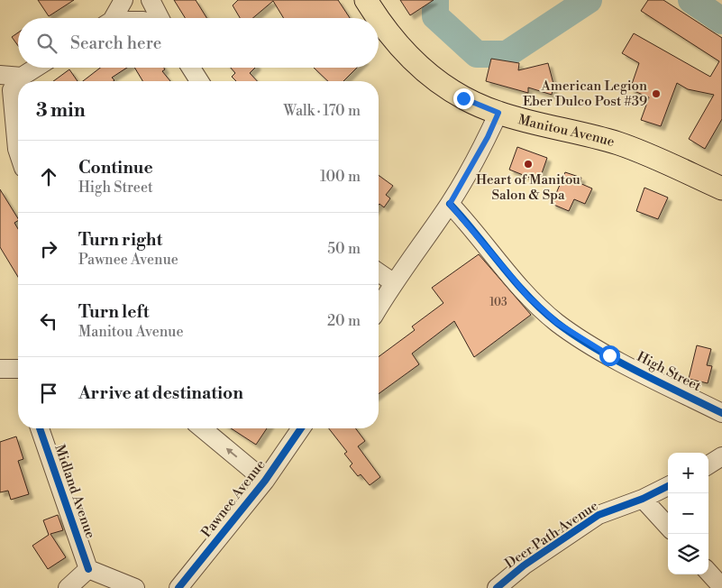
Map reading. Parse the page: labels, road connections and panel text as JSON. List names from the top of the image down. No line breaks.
{"streets":{"main road":["Manitou Avenue"],"street":["High Street","Midland Avenue","Pawnee Avenue","Deer Path Avenue"]},"places":["American Legion Eber Dulco Post #39","Heart of Manitou Salon & Spa"],"house_numbers":["103"],"page":{"search":"Search here","heading":["3 min","Walk · 170 m"],"list":[["Continue","High Street","100 m"],["Turn right","Pawnee Avenue","50 m"],["Turn left","Manitou Avenue","20 m"],"Arrive at destination"],"map_buttons":["+","−"]}}
